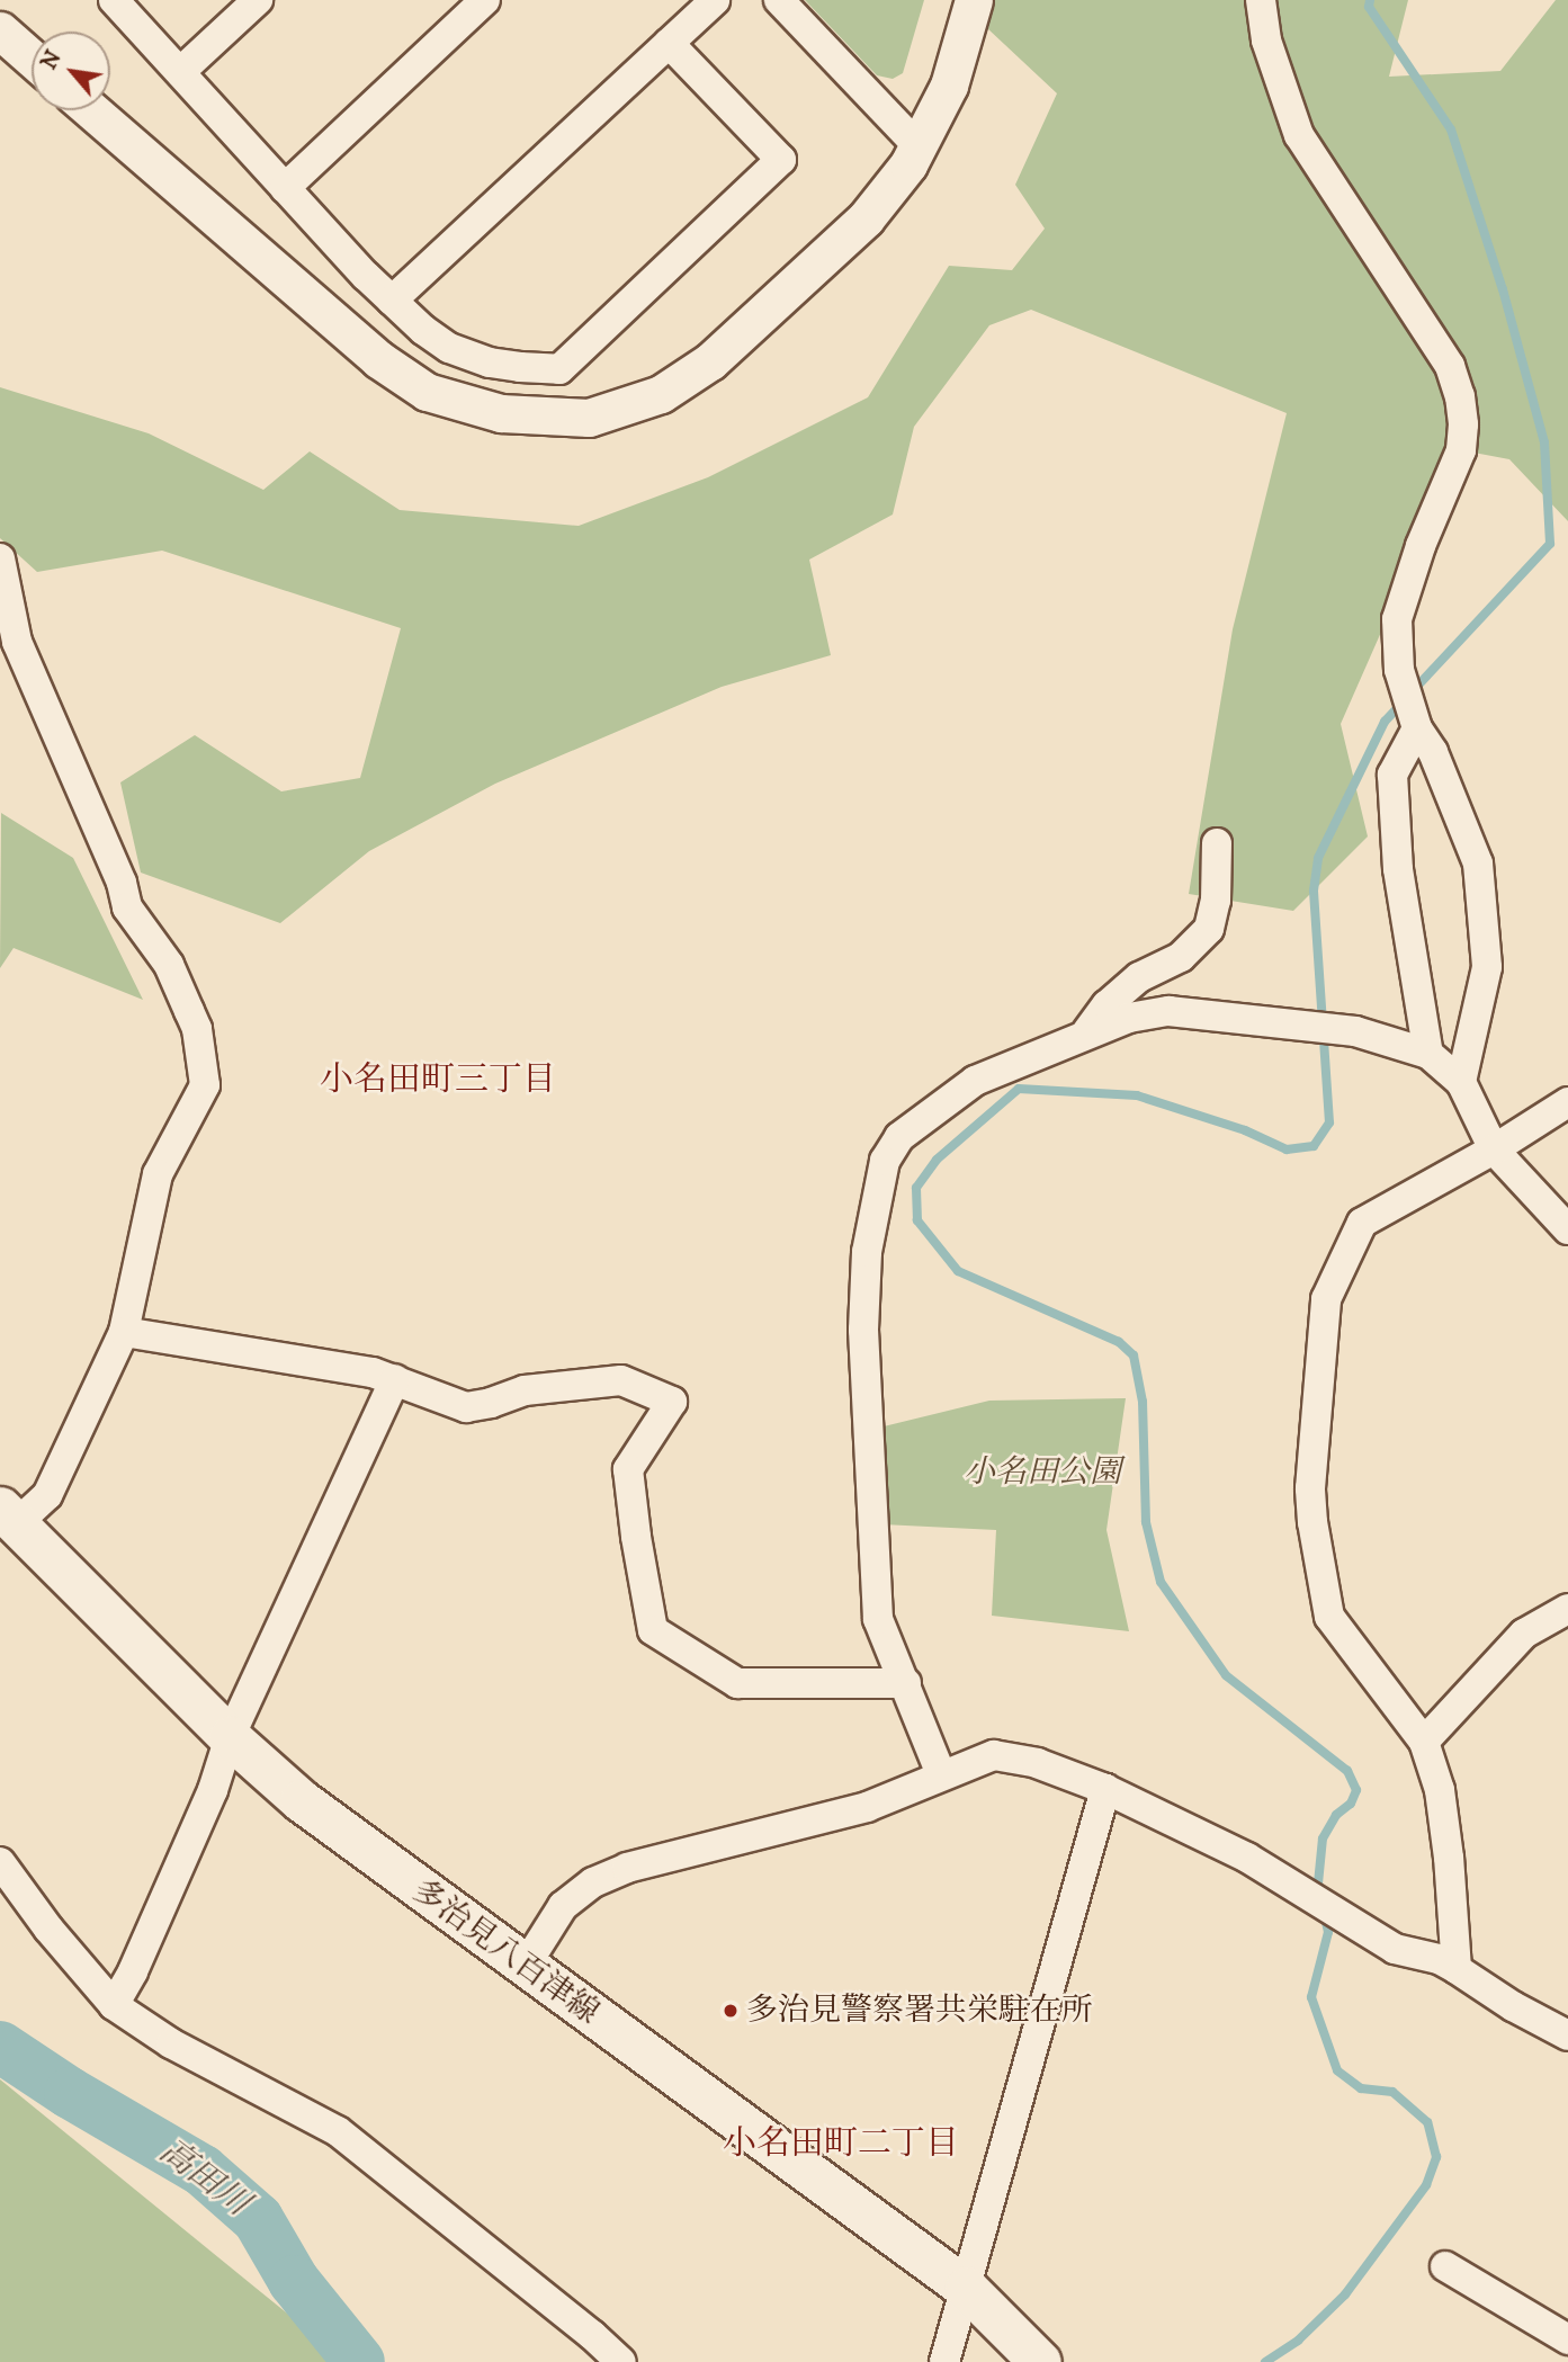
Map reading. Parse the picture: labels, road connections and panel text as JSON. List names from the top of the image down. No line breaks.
{"streets":{"main road":["多治見八百津線"]},"districts":["小名田町三丁目","小名田町二丁目"],"water":["高田川"],"parks":["小名田公園"],"places":["多治見警察署共栄駐在所"],"north":"top left"}
